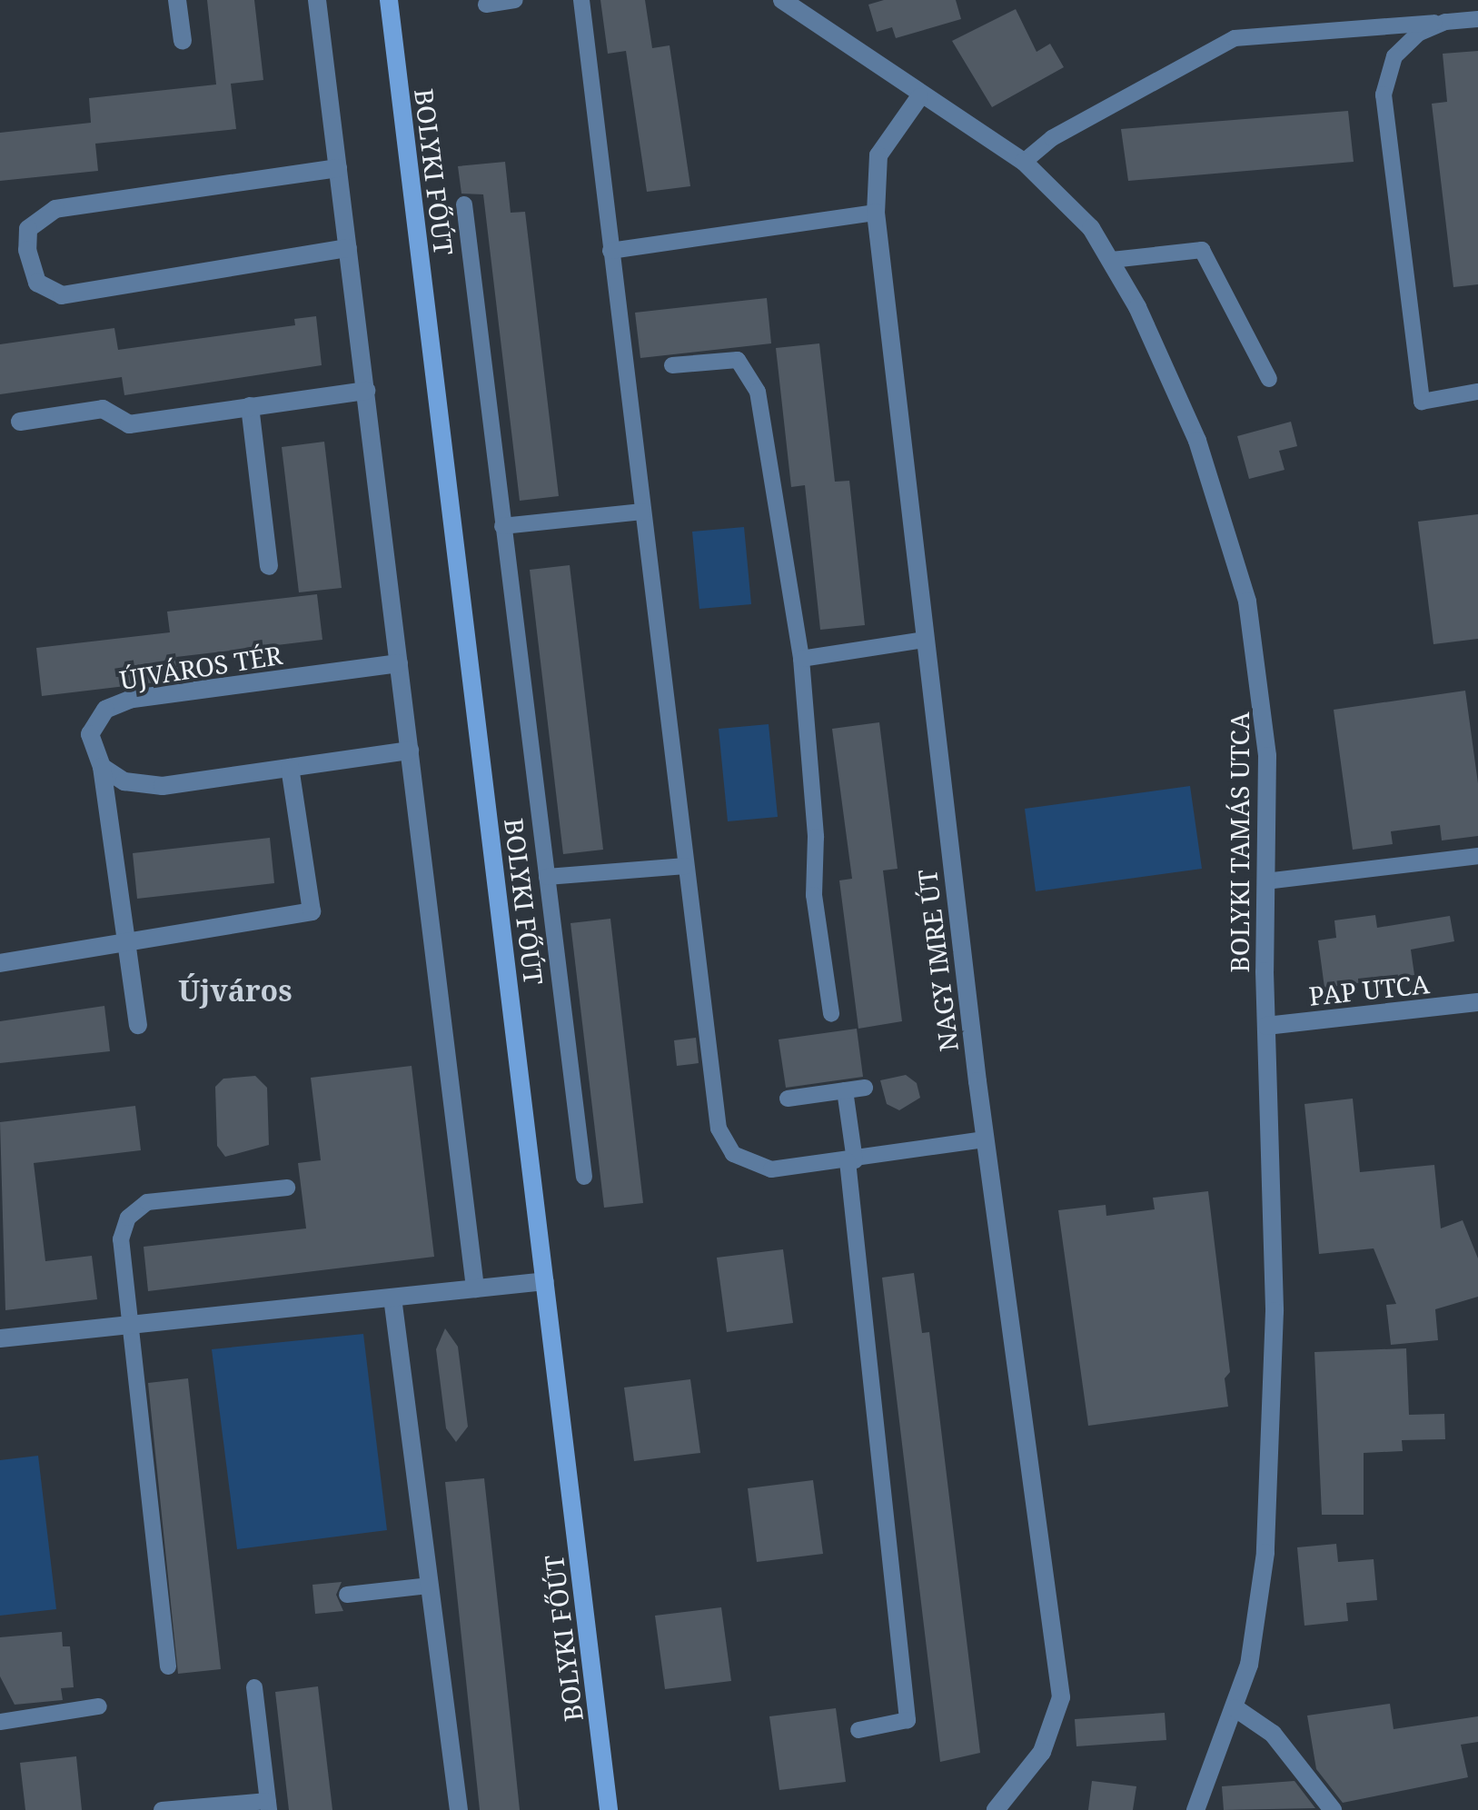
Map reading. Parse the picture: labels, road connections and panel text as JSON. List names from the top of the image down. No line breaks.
{"streets":{"main road":["BOLYKI FŐÚT"],"street":["ÚJVÁROS TÉR","BOLYKI TAMÁS UTCA","NAGY IMRE ÚT","PAP UTCA"]},"crossings":[["BOLYKI TAMÁS UTCA","NAGY IMRE ÚT"],["BOLYKI TAMÁS UTCA","PAP UTCA"]],"districts":["Újváros"]}
